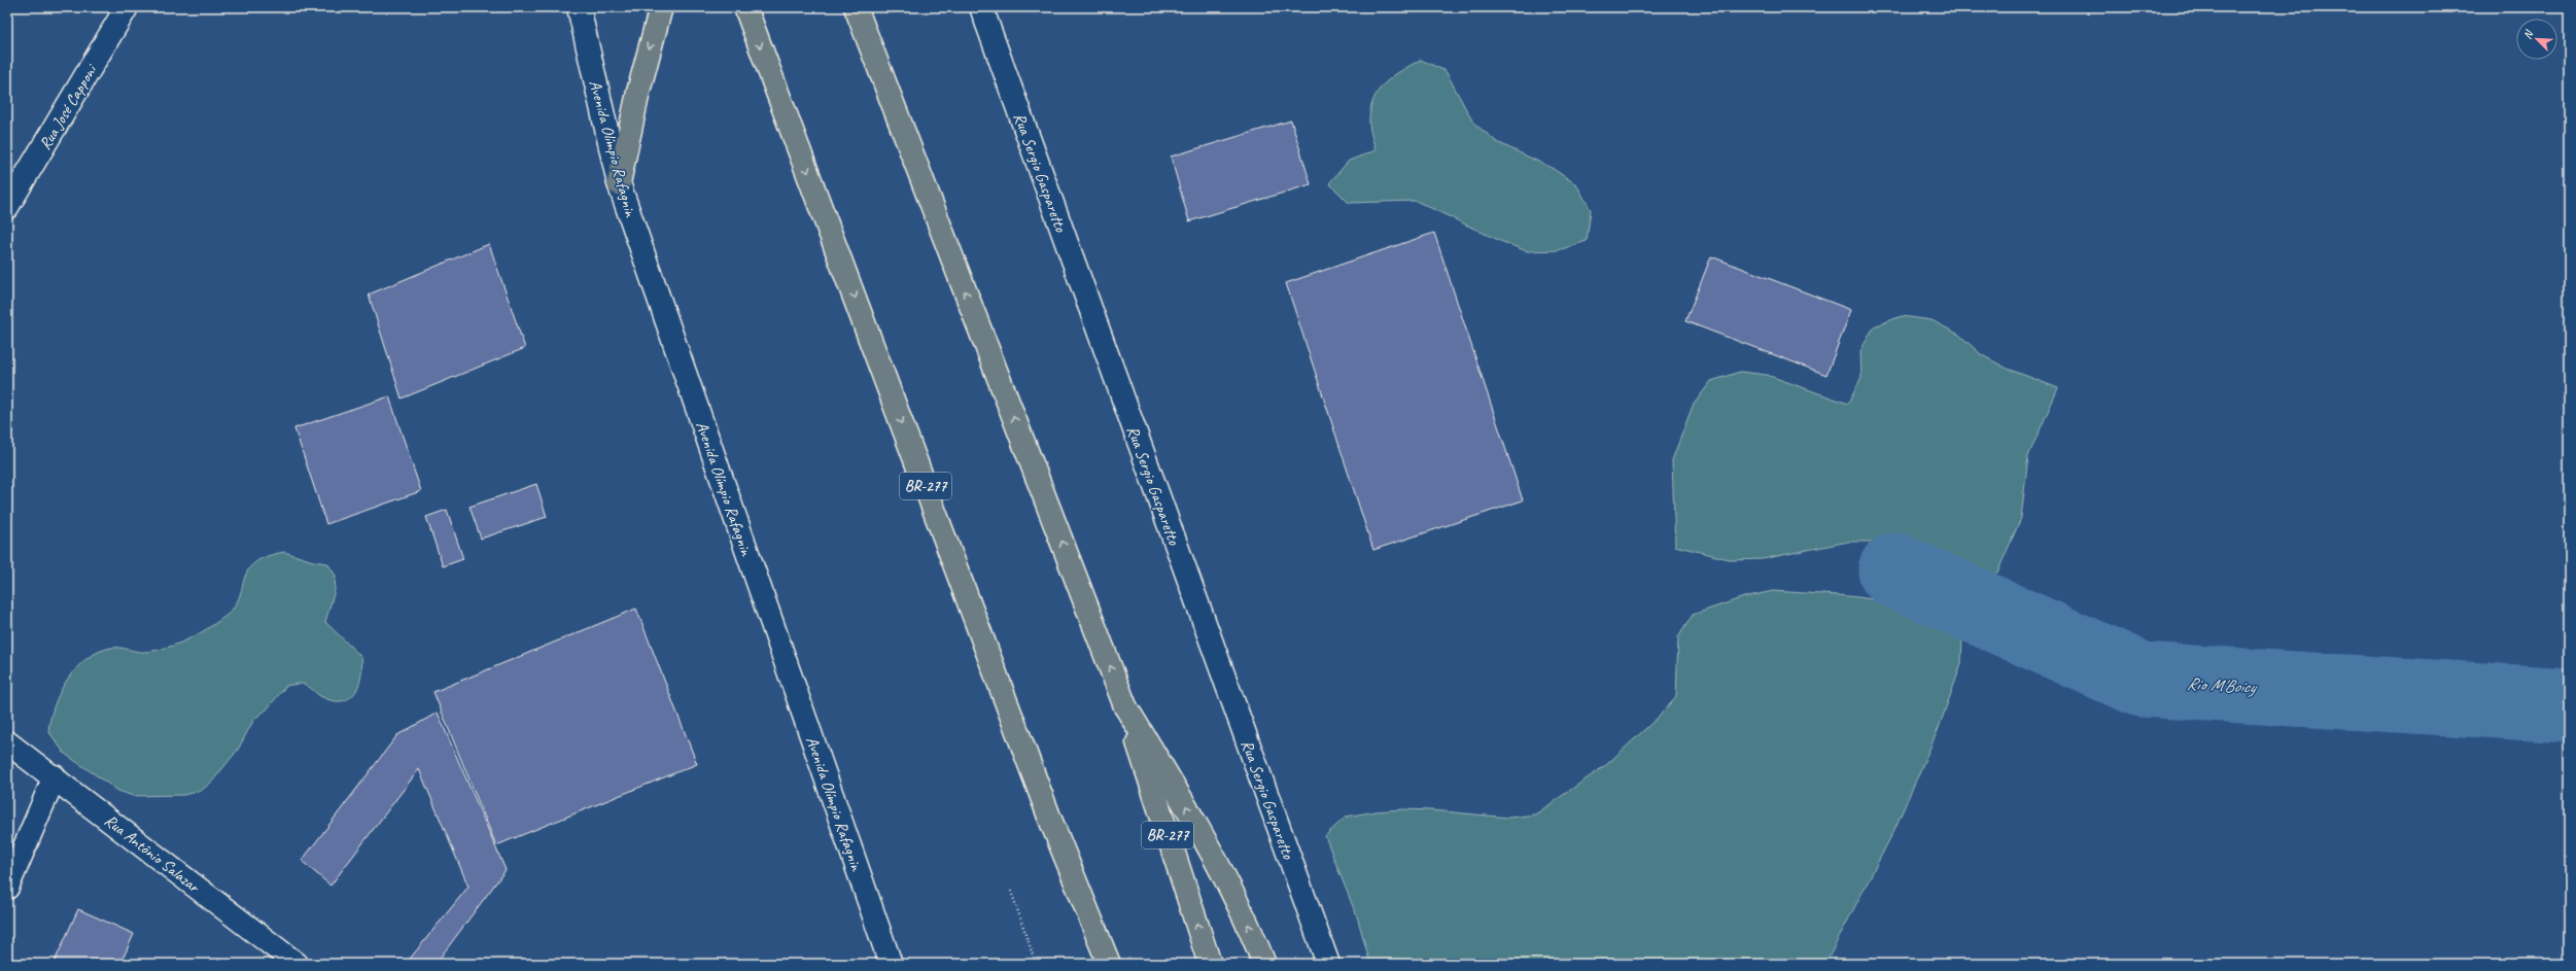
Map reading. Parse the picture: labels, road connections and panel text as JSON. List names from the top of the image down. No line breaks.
{"streets":{"highway":["BR-277"],"street":["Rua José Capponi","Avenida Olímpio Rafagnin","Rua Sergio Gasparetto","Rua Antônio Salazar"]},"water":["Rio M'Boicy"],"north":"top left"}
